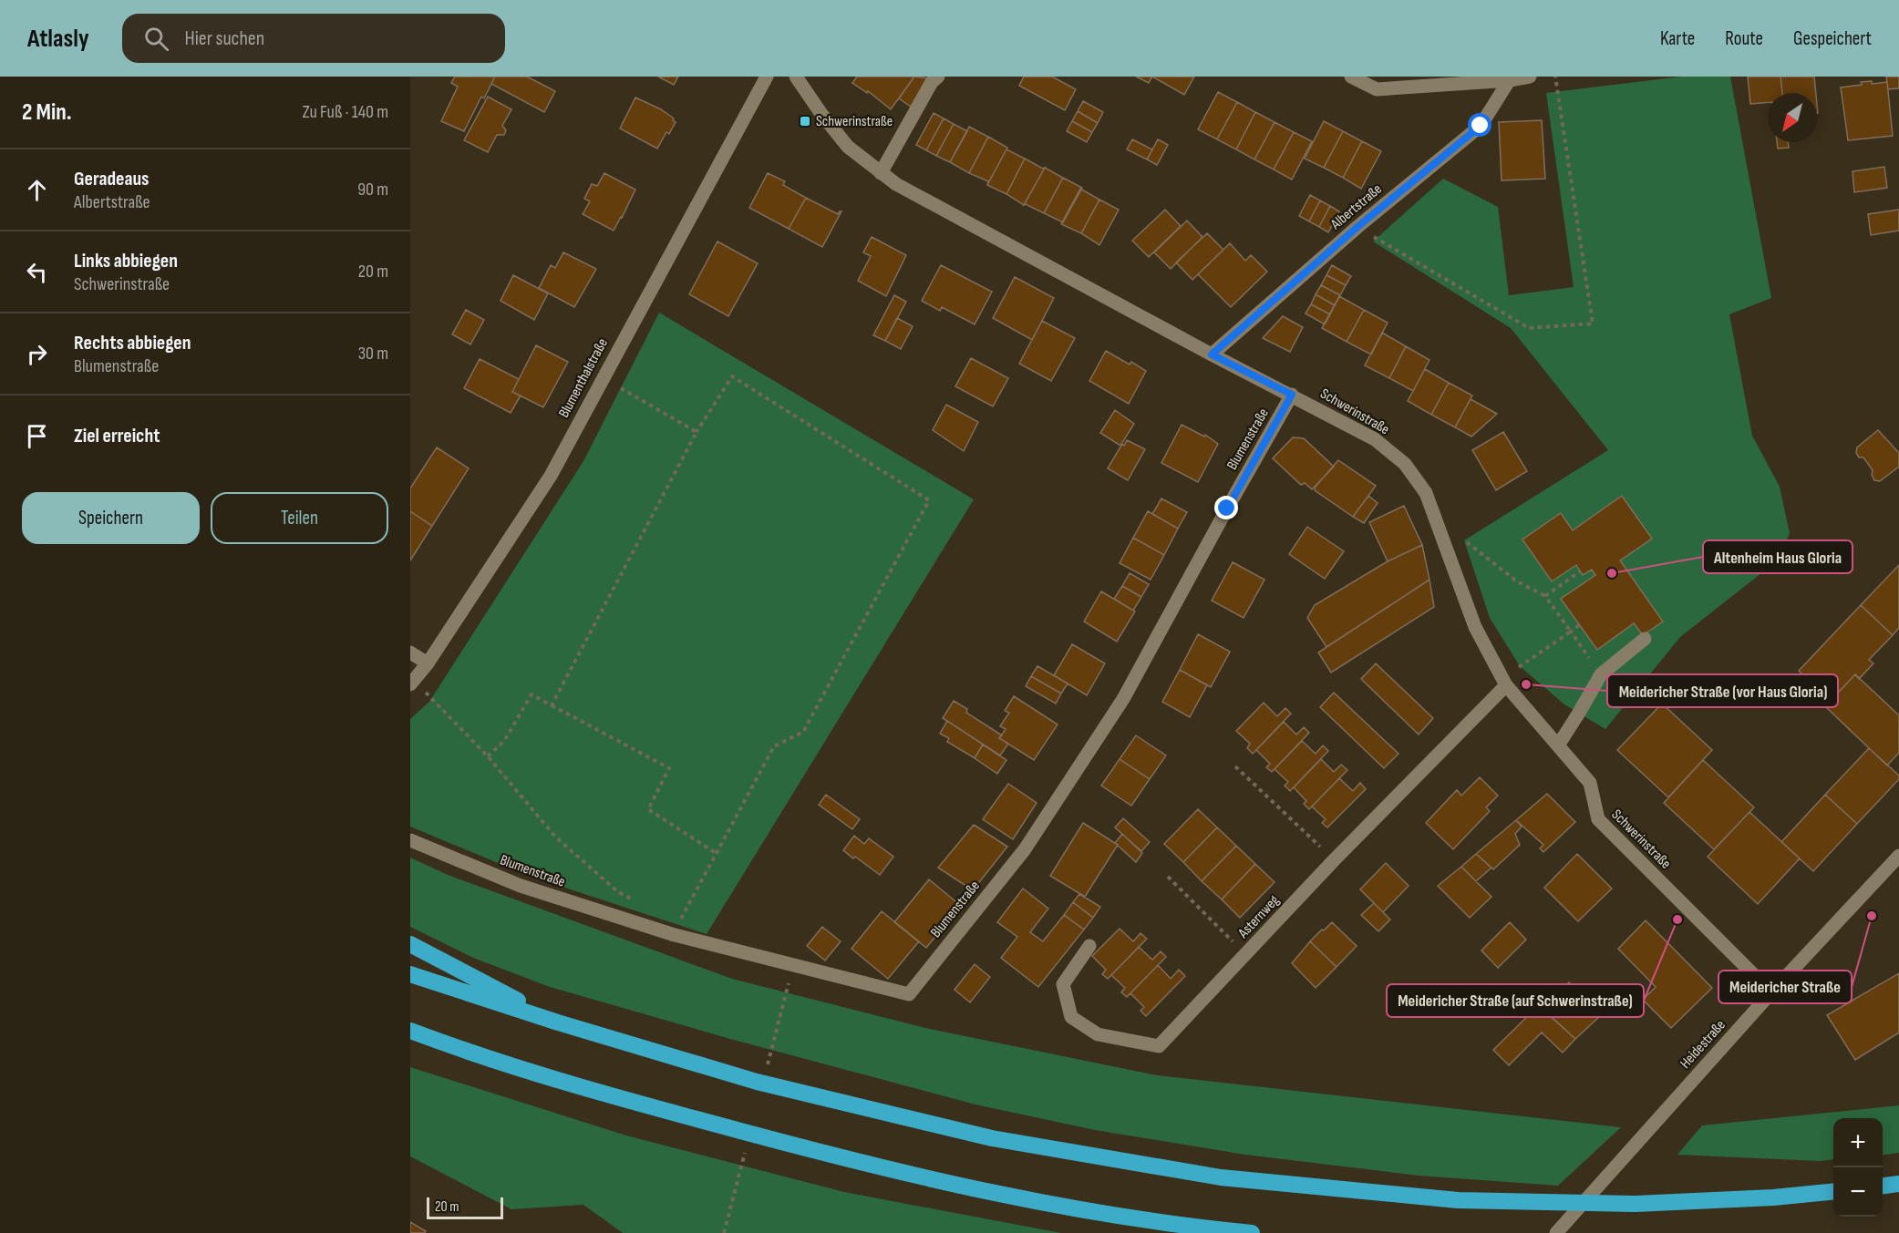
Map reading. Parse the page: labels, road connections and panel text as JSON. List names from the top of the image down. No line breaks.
{"streets":{"street":["Albertstraße","Blumenthalstraße","Schwerinstraße","Blumenstraße","Asternweg","Heidestraße"]},"crossings":[["Albertstraße","Schwerinstraße"],["Schwerinstraße","Blumenstraße"],["Schwerinstraße","Asternweg"],["Schwerinstraße","Heidestraße"]],"places":{"transit":["Schwerinstraße"],"other":["Altenheim Haus Gloria","Meidericher Straße (vor Haus Gloria)","Meidericher Straße","Meidericher Straße (auf Schwerinstraße)"]},"scale_bar":"20 m","north":"bottom left","page":{"header":"Atlasly","search":"Hier suchen","nav":["Karte","Route","Gespeichert"],"heading":["2 Min.","Zu Fuß · 140 m"],"list":[["Geradeaus","Albertstraße","90 m"],["Links abbiegen","Schwerinstraße","20 m"],["Rechts abbiegen","Blumenstraße","30 m"],"Ziel erreicht"],"buttons":["Speichern","Teilen"],"map_buttons":["+","−"],"scale":"20 m"}}
